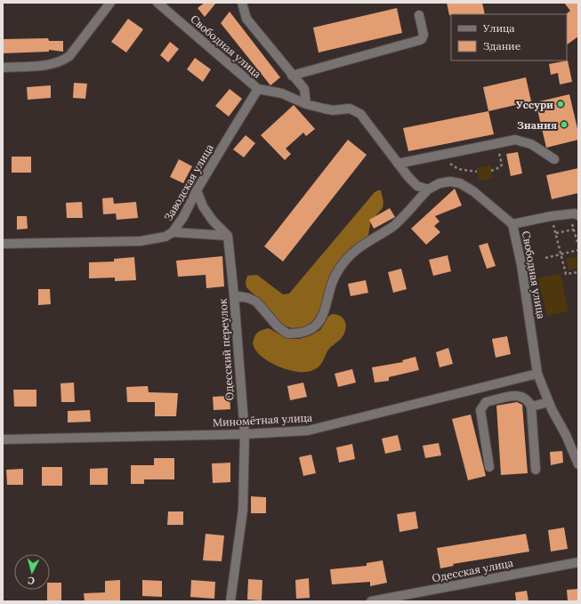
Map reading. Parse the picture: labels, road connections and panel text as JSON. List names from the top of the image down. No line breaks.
{"streets":{"street":["Свободная улица","Заводская улица","Одесский переулок","Миномётная улица","Одесская улица"]},"crossings":[["Свободная улица","Заводская улица"],["Свободная улица","Миномётная улица"],["Одесский переулок","Миномётная улица"]],"places":["Уссури","Знания"],"legend":["Улица","Здание"],"north":"bottom"}
